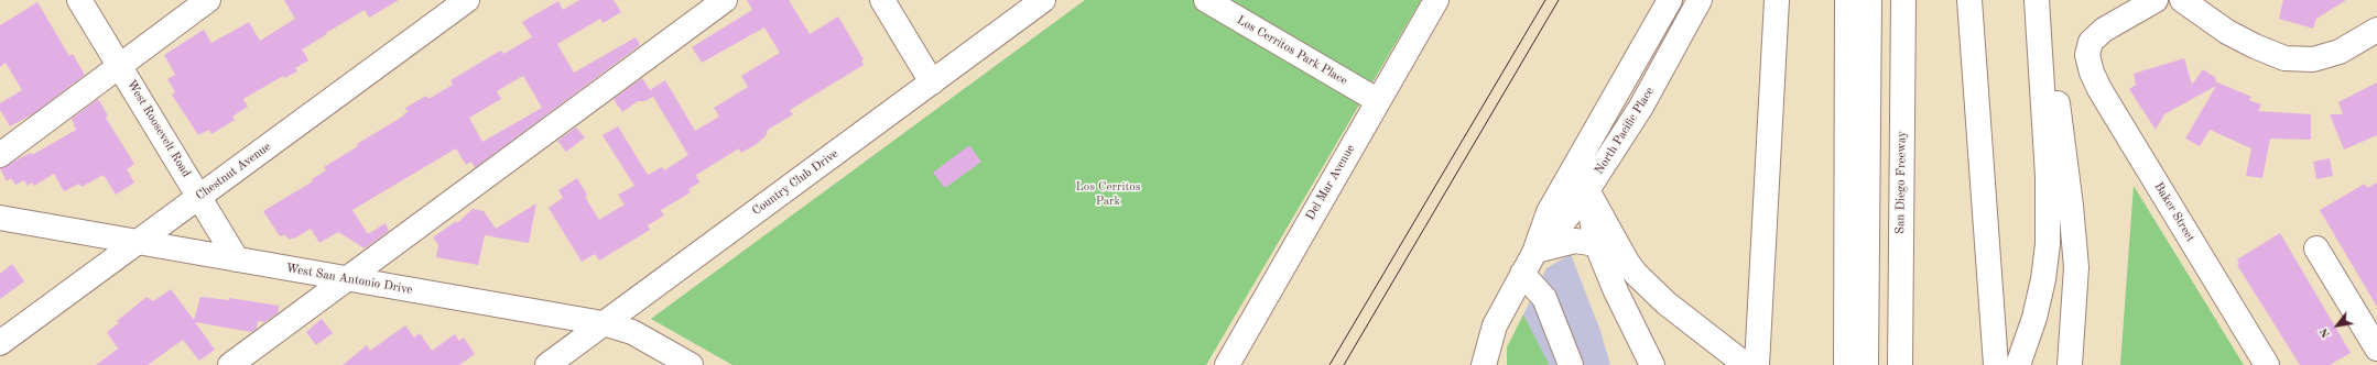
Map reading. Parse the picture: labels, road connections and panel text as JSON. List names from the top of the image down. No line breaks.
{"streets":{"main road":["Los Cerritos Park Place","West Roosevelt Road","North Pacific Place","Chestnut Avenue","Country Club Drive","Del Mar Avenue","San Diego Freeway","Baker Street","West San Antonio Drive"]},"crossings":[["Los Cerritos Park Place","Del Mar Avenue"],["West Roosevelt Road","Chestnut Avenue"],["West Roosevelt Road","West San Antonio Drive"],["Chestnut Avenue","West San Antonio Drive"],["Country Club Drive","West San Antonio Drive"]],"parks":["Los Cerritos Park"],"north":"bottom left"}
